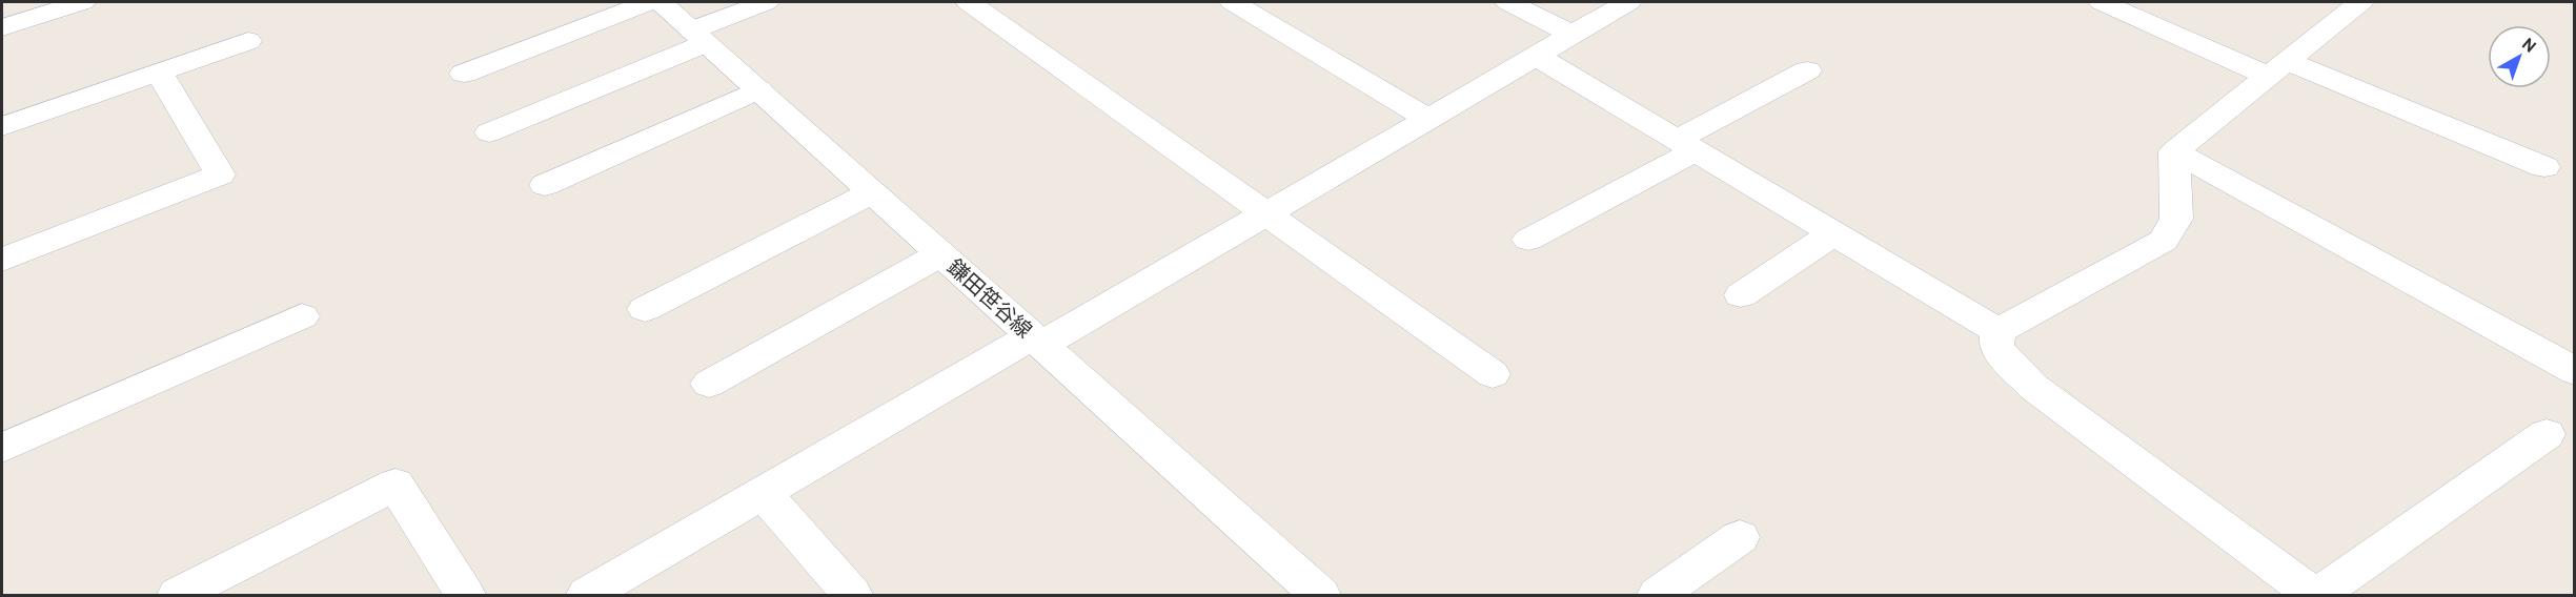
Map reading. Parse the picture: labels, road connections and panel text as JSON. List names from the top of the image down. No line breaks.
{"streets":{"street":["鎌田笹谷線"]},"north":"top right"}
